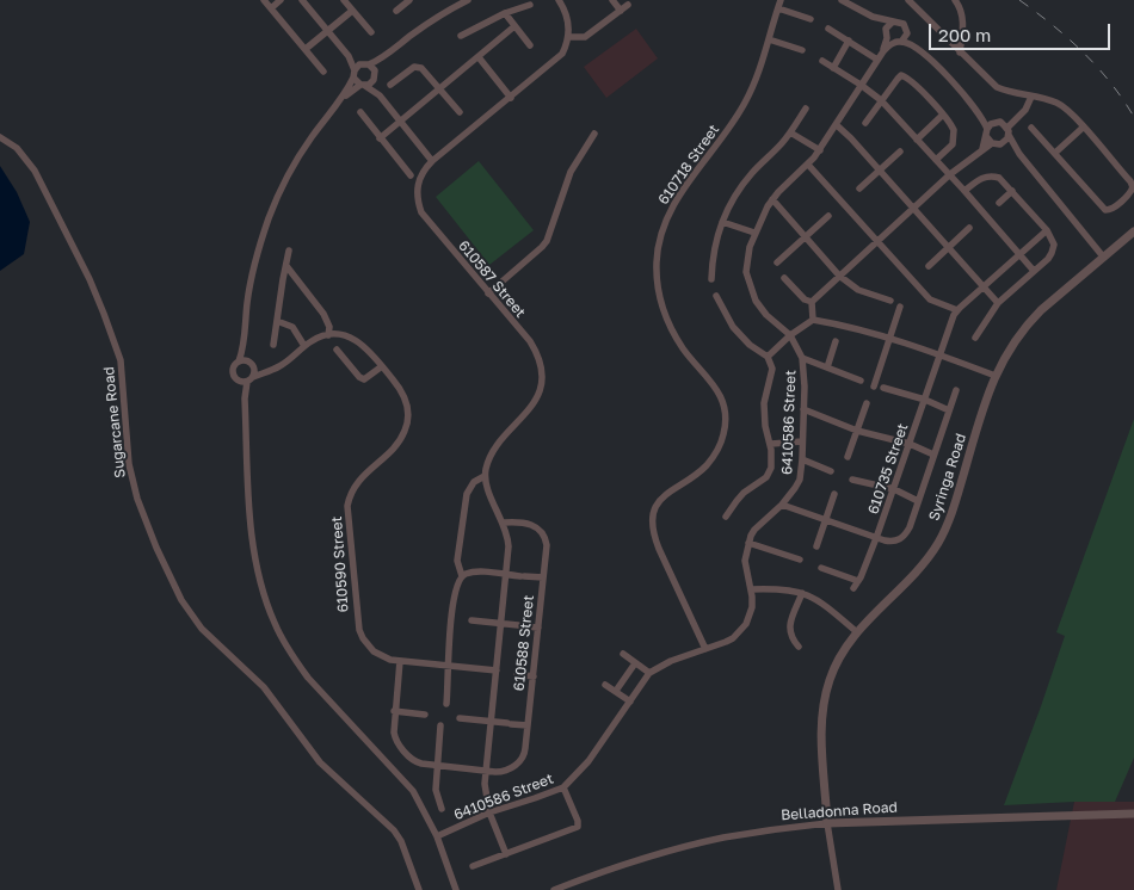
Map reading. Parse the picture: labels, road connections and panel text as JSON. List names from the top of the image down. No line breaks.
{"streets":{"street":["610718 Street","610587 Street","Sugarcane Road","6410586 Street","610735 Street","Syringa Road","610590 Street","610588 Street","Belladonna Road"]},"crossings":[["610718 Street","6410586 Street"],["Syringa Road","Belladonna Road"],["610590 Street","610588 Street"]],"scale_bar":"200 m"}
